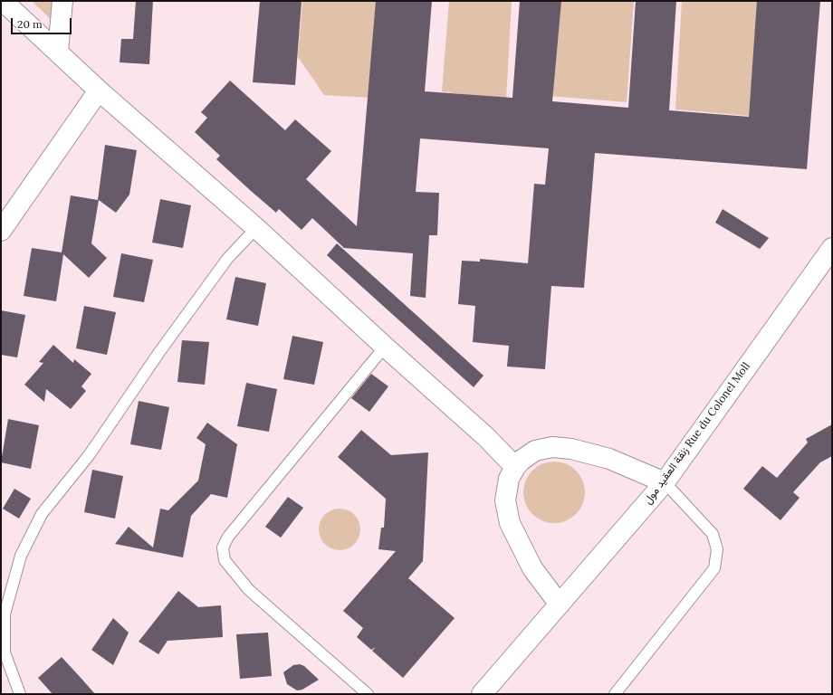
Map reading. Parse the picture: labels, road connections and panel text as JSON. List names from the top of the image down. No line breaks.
{"streets":{"street":["زنقة العقيد مول Rue du Colonel Moll"]},"scale_bar":"20 m"}
